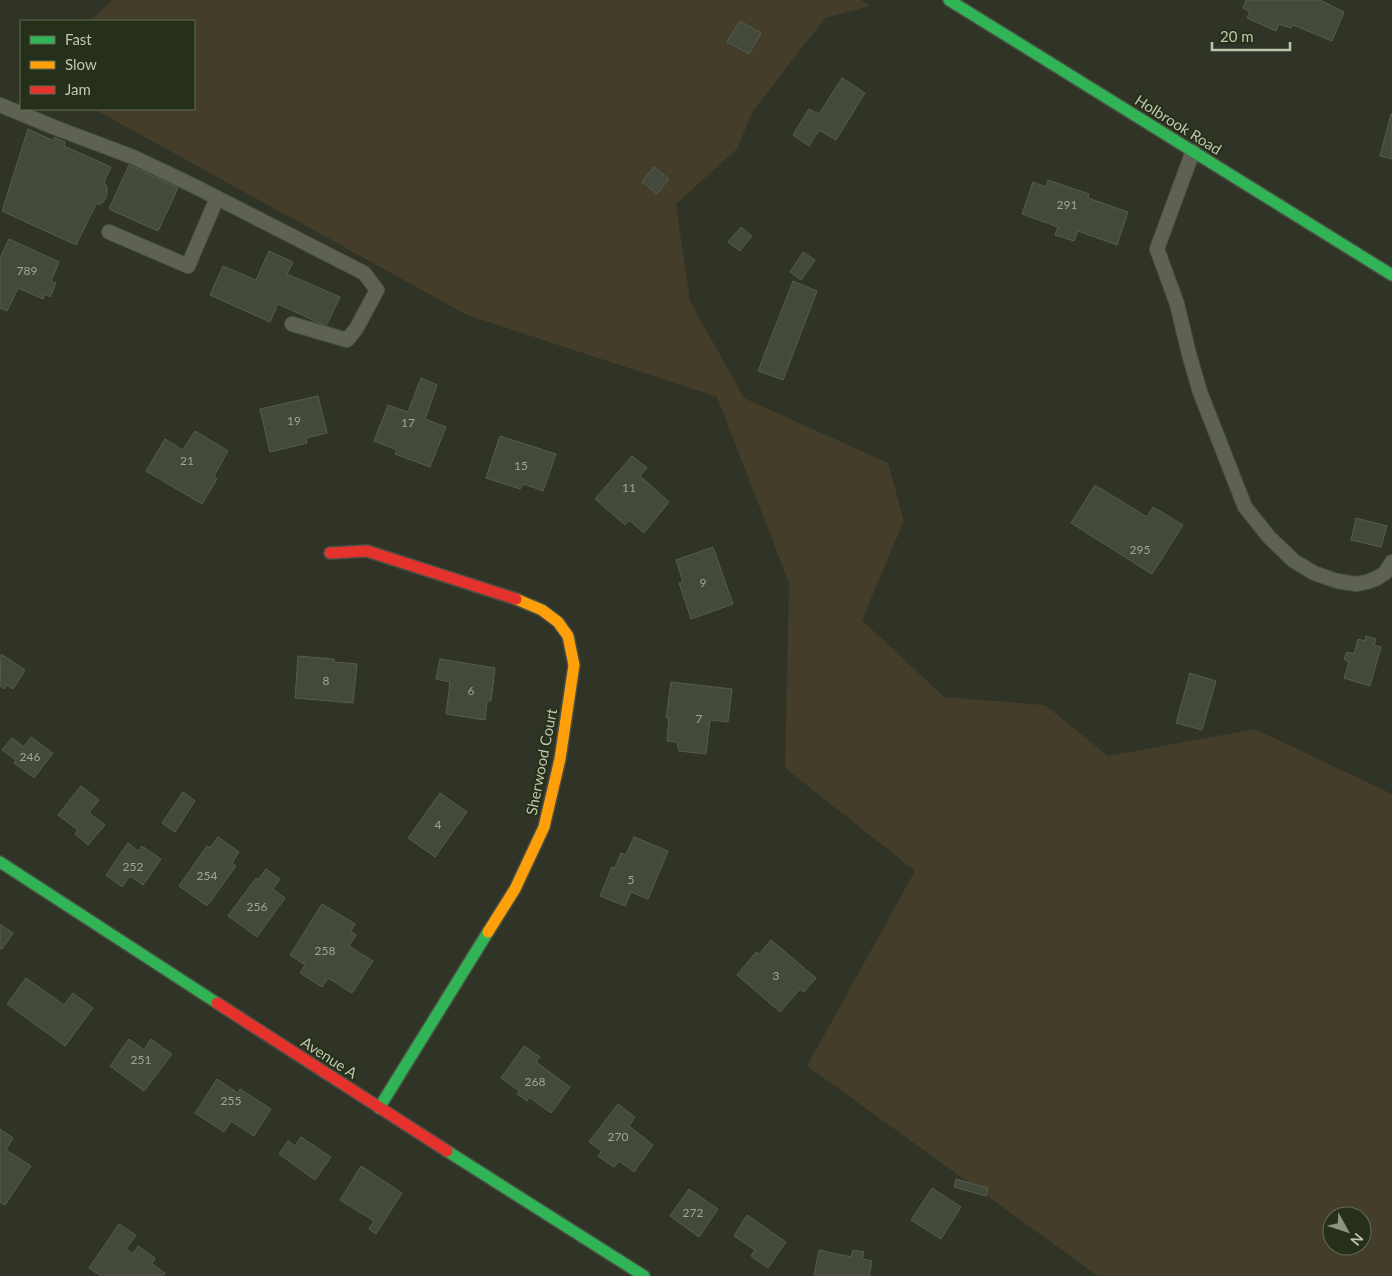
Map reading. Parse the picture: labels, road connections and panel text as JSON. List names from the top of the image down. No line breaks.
{"streets":{"street":["Holbrook Road","Sherwood Court","Avenue A"]},"crossings":[["Sherwood Court","Avenue A"]],"house_numbers":["291","789","19","17","21","15","11","295","9","8","6","7","246","4","252","254","5","256","258","3","251","268","255","270","272"],"legend":["Fast","Slow","Jam"],"scale_bar":"20 m","north":"bottom right"}
